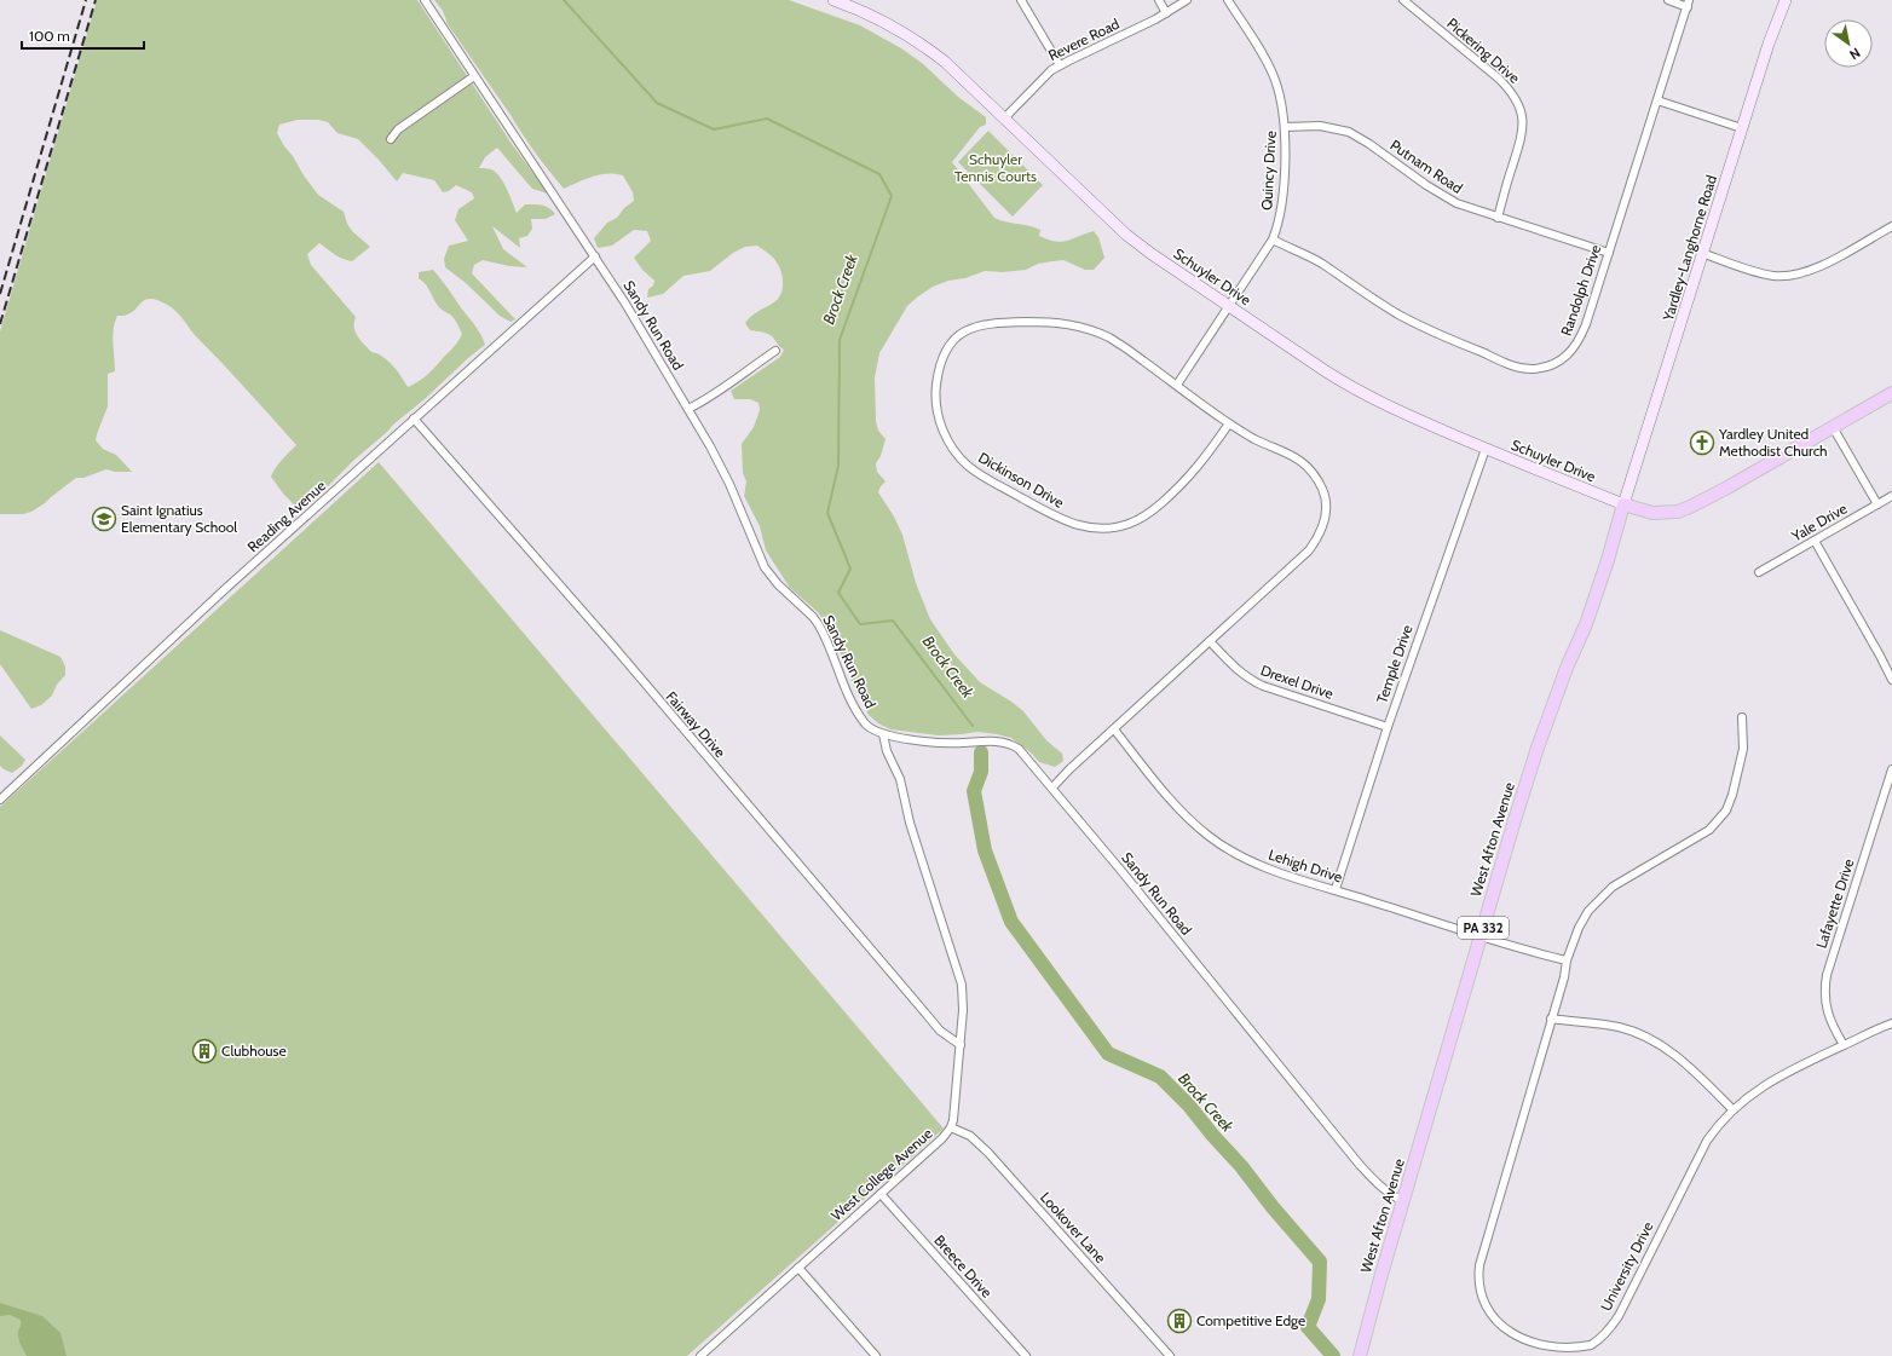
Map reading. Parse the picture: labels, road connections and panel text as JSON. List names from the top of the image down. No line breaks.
{"streets":{"main road":["West Afton Avenue","PA 332"],"street":["Revere Road","Pickering Drive","Putnam Road","Quincy Drive","Yardley-Langhorne Road","Schuyler Drive","Randolph Drive","Sandy Run Road","Dickinson Drive","Reading Avenue","Yale Drive","Temple Drive","Drexel Drive","Fairway Drive","Lehigh Drive","Lafayette Drive","West College Avenue","Lookover Lane","Breece Drive","University Drive"]},"crossings":[["Revere Road","Schuyler Drive"],["Pickering Drive","Putnam Road"],["Putnam Road","Quincy Drive"],["Putnam Road","Randolph Drive"],["Quincy Drive","Schuyler Drive"],["Quincy Drive","Randolph Drive"],["Quincy Drive","Dickinson Drive"],["Yardley-Langhorne Road","Schuyler Drive"],["Yardley-Langhorne Road","West Afton Avenue"],["Schuyler Drive","Temple Drive"],["Schuyler Drive","West Afton Avenue"],["Sandy Run Road","Dickinson Drive"],["Sandy Run Road","Reading Avenue"],["Sandy Run Road","West Afton Avenue"],["Sandy Run Road","West College Avenue"],["Dickinson Drive","Drexel Drive"],["Dickinson Drive","Lehigh Drive"],["Reading Avenue","Fairway Drive"],["Temple Drive","Drexel Drive"],["Temple Drive","Lehigh Drive"],["Fairway Drive","West College Avenue"],["West Afton Avenue","Lehigh Drive"],["Lafayette Drive","University Drive"],["West College Avenue","Lookover Lane"],["West College Avenue","Breece Drive"]],"water":["Brock Creek"],"parks":["Schuyler Tennis Courts"],"places":{"church":["Yardley United Methodist Church"],"school or university":["Saint Ignatius Elementary School"],"building":["Clubhouse","Competitive Edge"]},"scale_bar":"100 m","north":"bottom right"}
